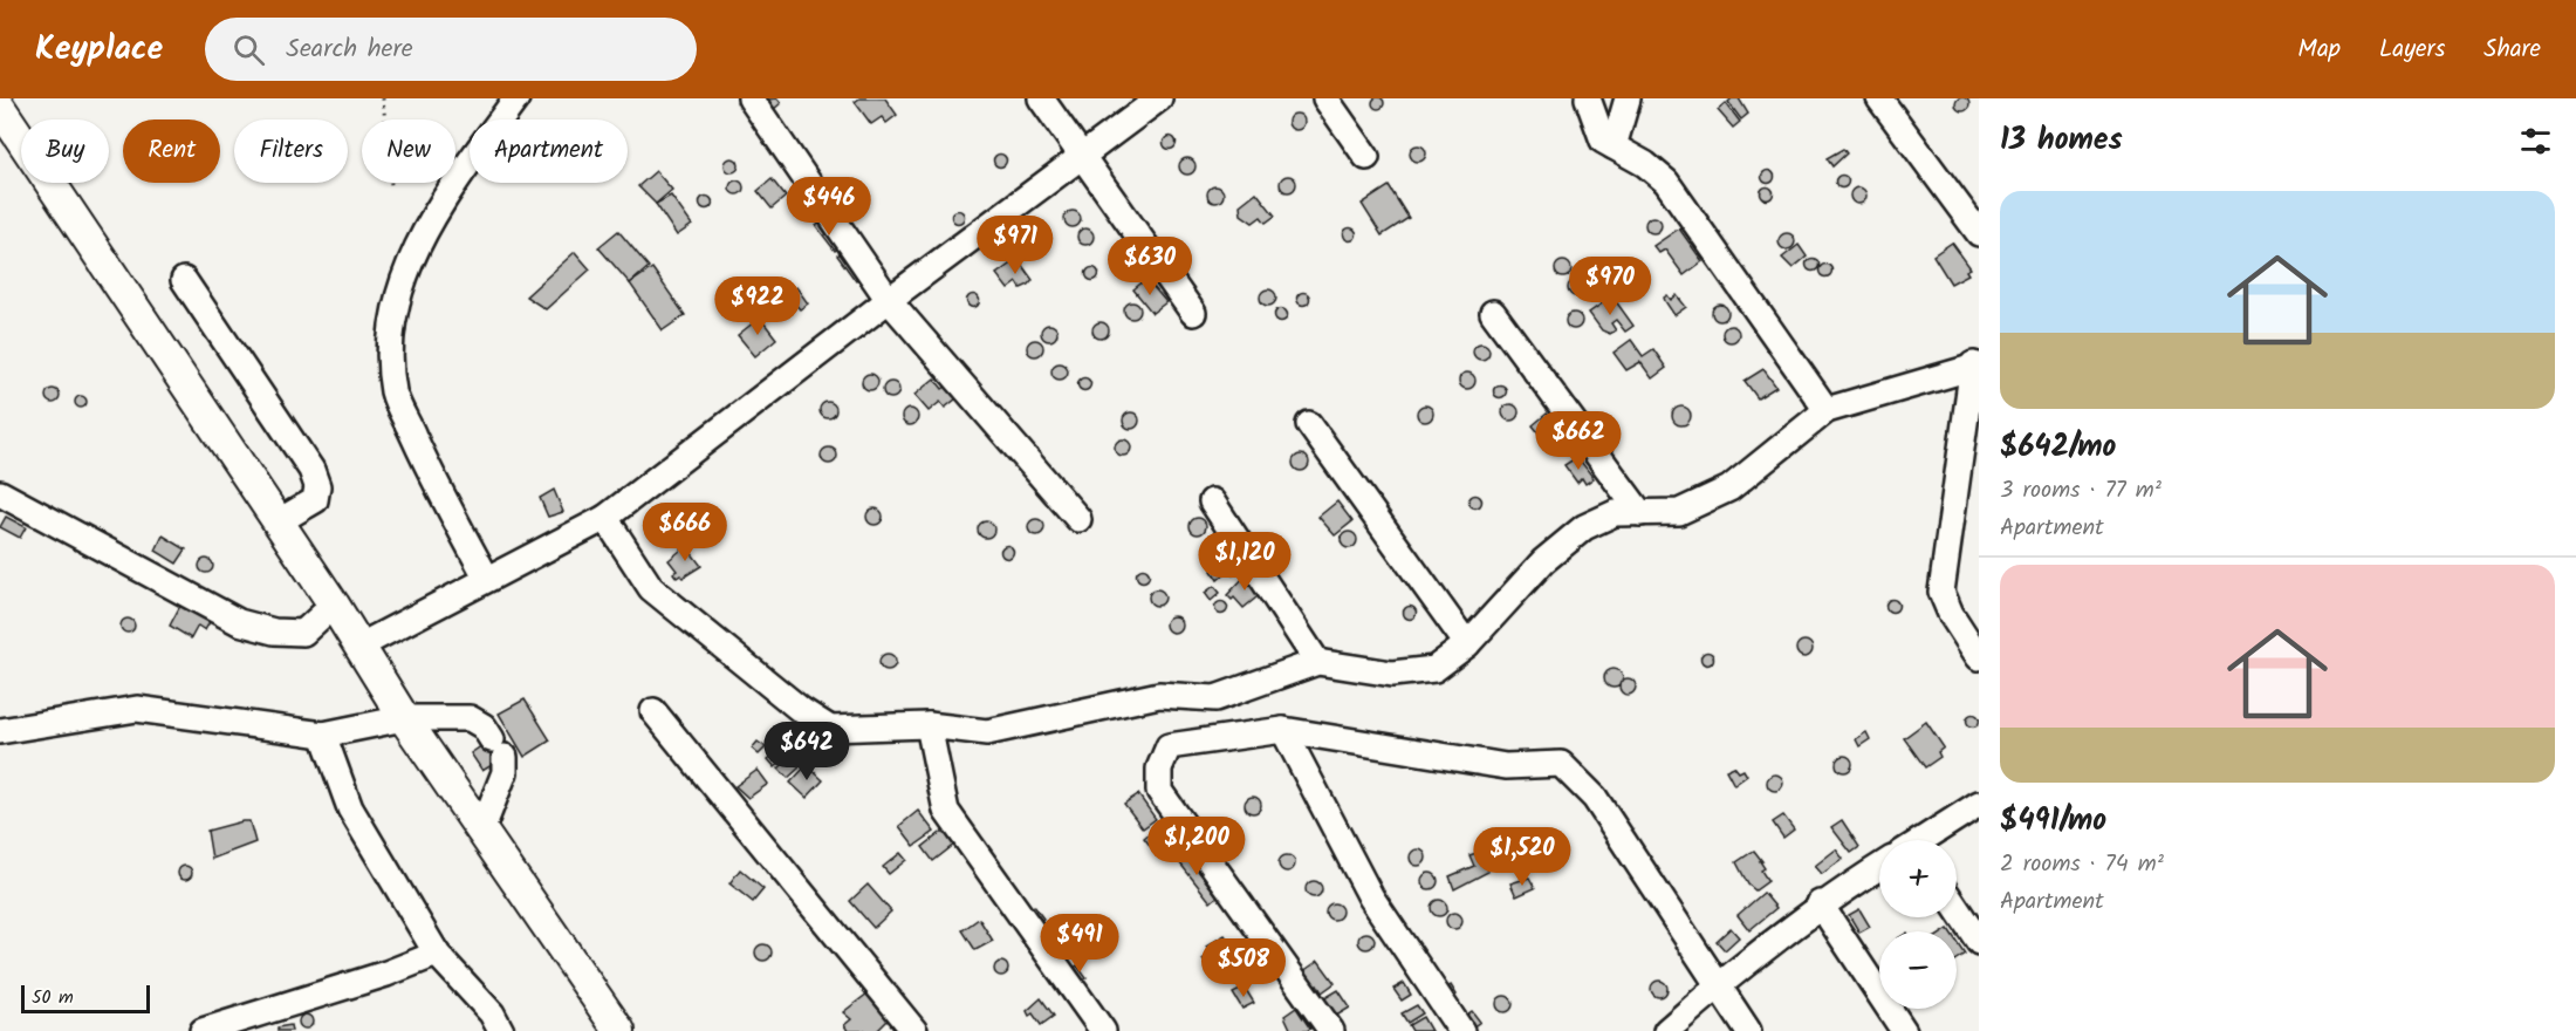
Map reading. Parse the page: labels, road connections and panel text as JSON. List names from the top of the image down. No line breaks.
{"scale_bar":"50 m","page":{"header":"Keyplace","search":"Search here","nav":["Map","Layers","Share"],"heading":"13 homes","chip":["Buy","Rent","Filters","New","Apartment"],"price":["$446","$971","$630","$970","$922","$662","$666","$1,120","$642","$1,200","$1,520","$491","$508"],"list":[{"name":"$642/mo","note":"3 rooms · 77 m² · Apartment"},{"name":"$491/mo","note":"2 rooms · 74 m² · Apartment"}],"map_buttons":["+","−"],"scale":"50 m"}}
